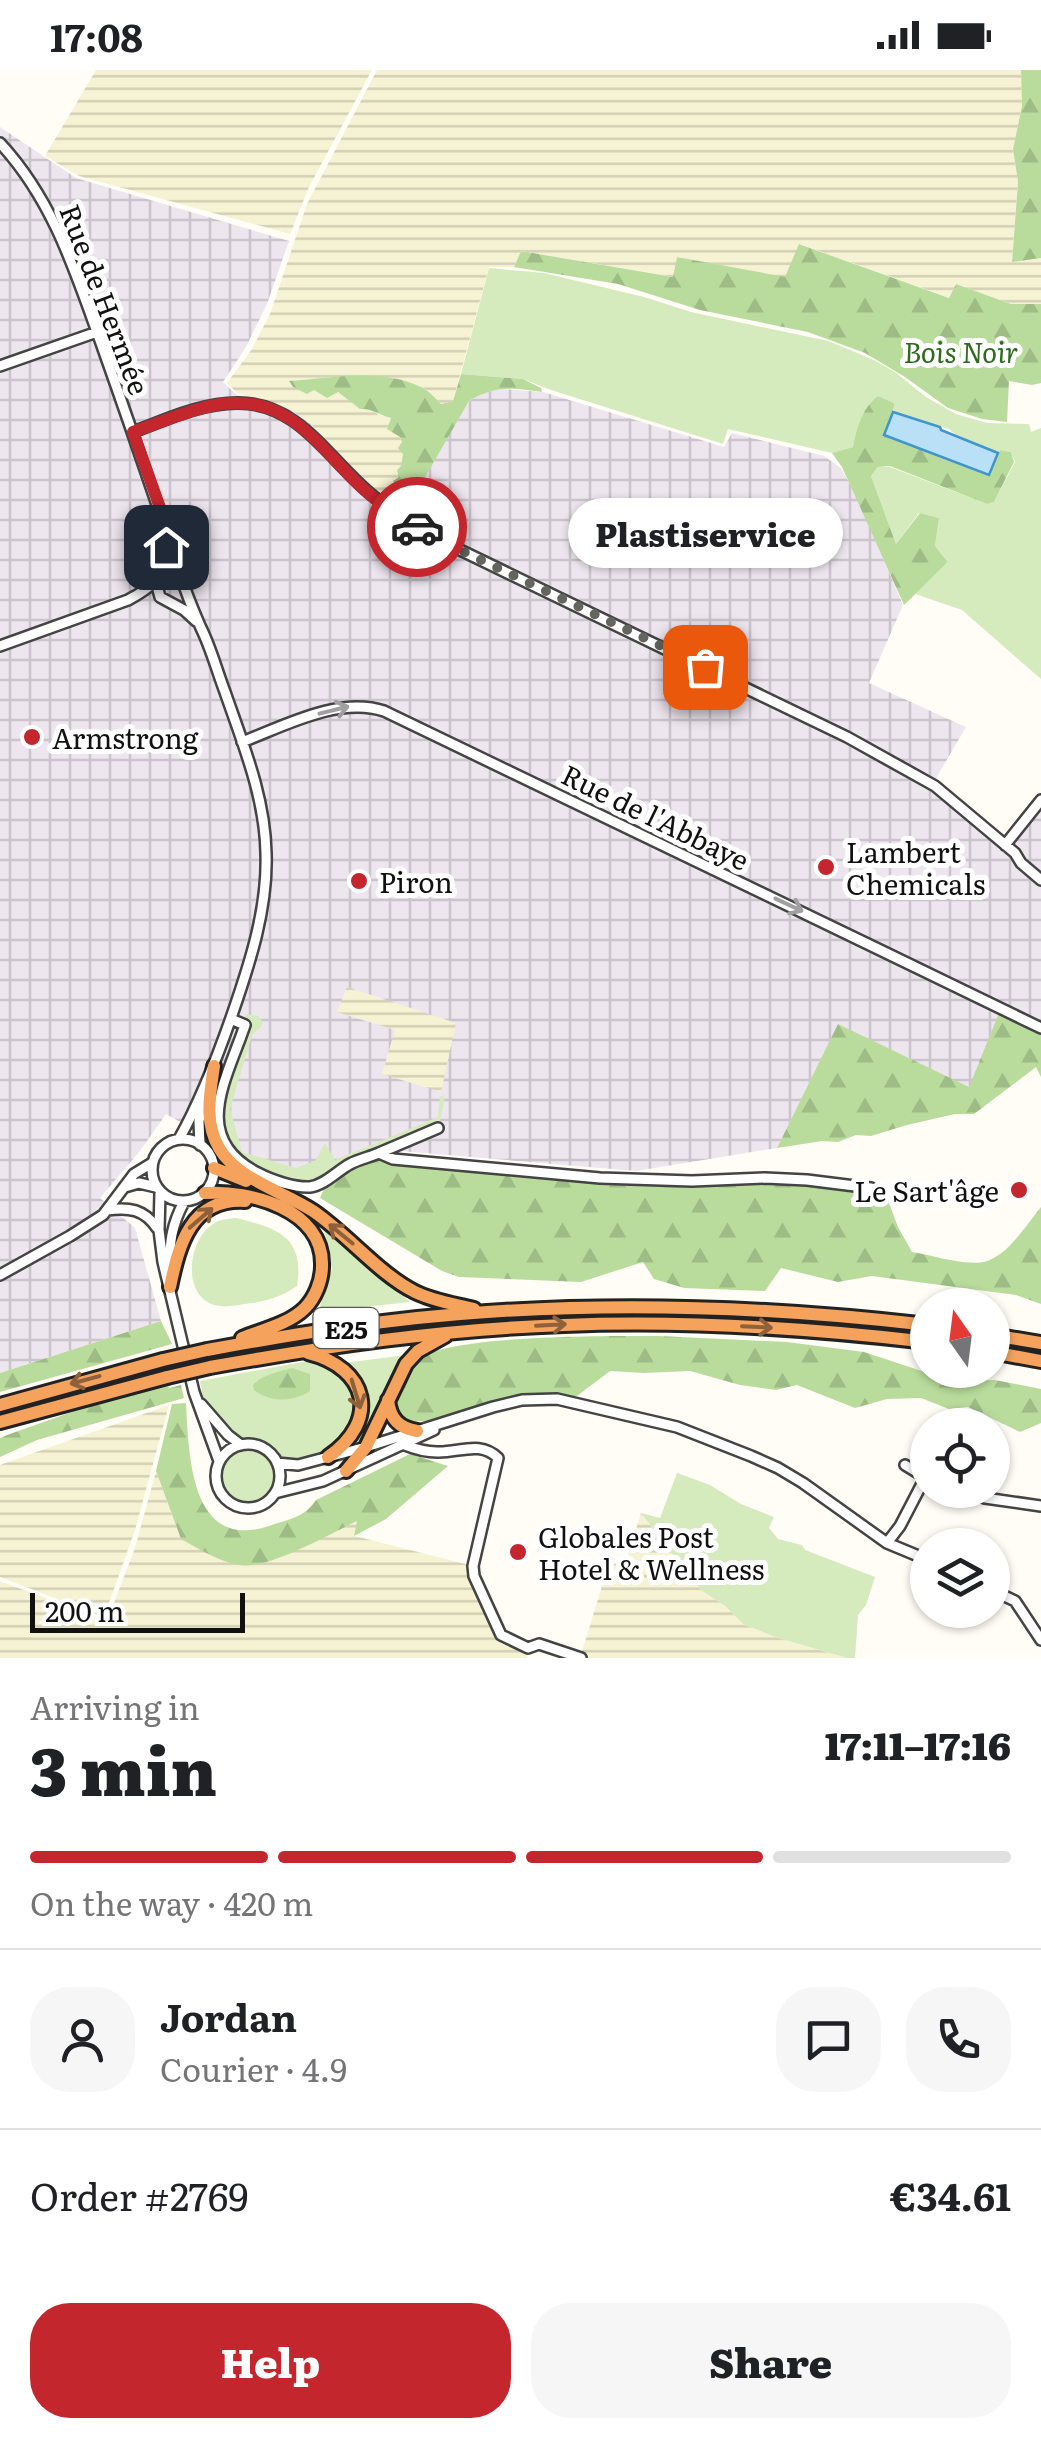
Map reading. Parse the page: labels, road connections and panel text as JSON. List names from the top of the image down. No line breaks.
{"streets":{"highway":["E25"],"street":["Rue de Hermée","Rue de l'Abbaye"]},"crossings":[["Rue de Hermée","Rue de l'Abbaye"]],"one_way":["Rue de l'Abbaye"],"parks":["Bois Noir"],"places":["Plastiservice","Armstrong","Lambert Chemicals","Piron","Le Sart'âge","Globales Post Hotel & Wellness"],"scale_bar":"200 m","north":"top","page":{"status":"17:08","bubble":"Plastiservice","scale":"200 m","heading":["3 min","Arriving in","17:11–17:16"],"panel":["Jordan","Courier · 4.9","Order #2769","€34.61"],"bar":"On the way · 420 m","buttons":["Help","Share"]}}
